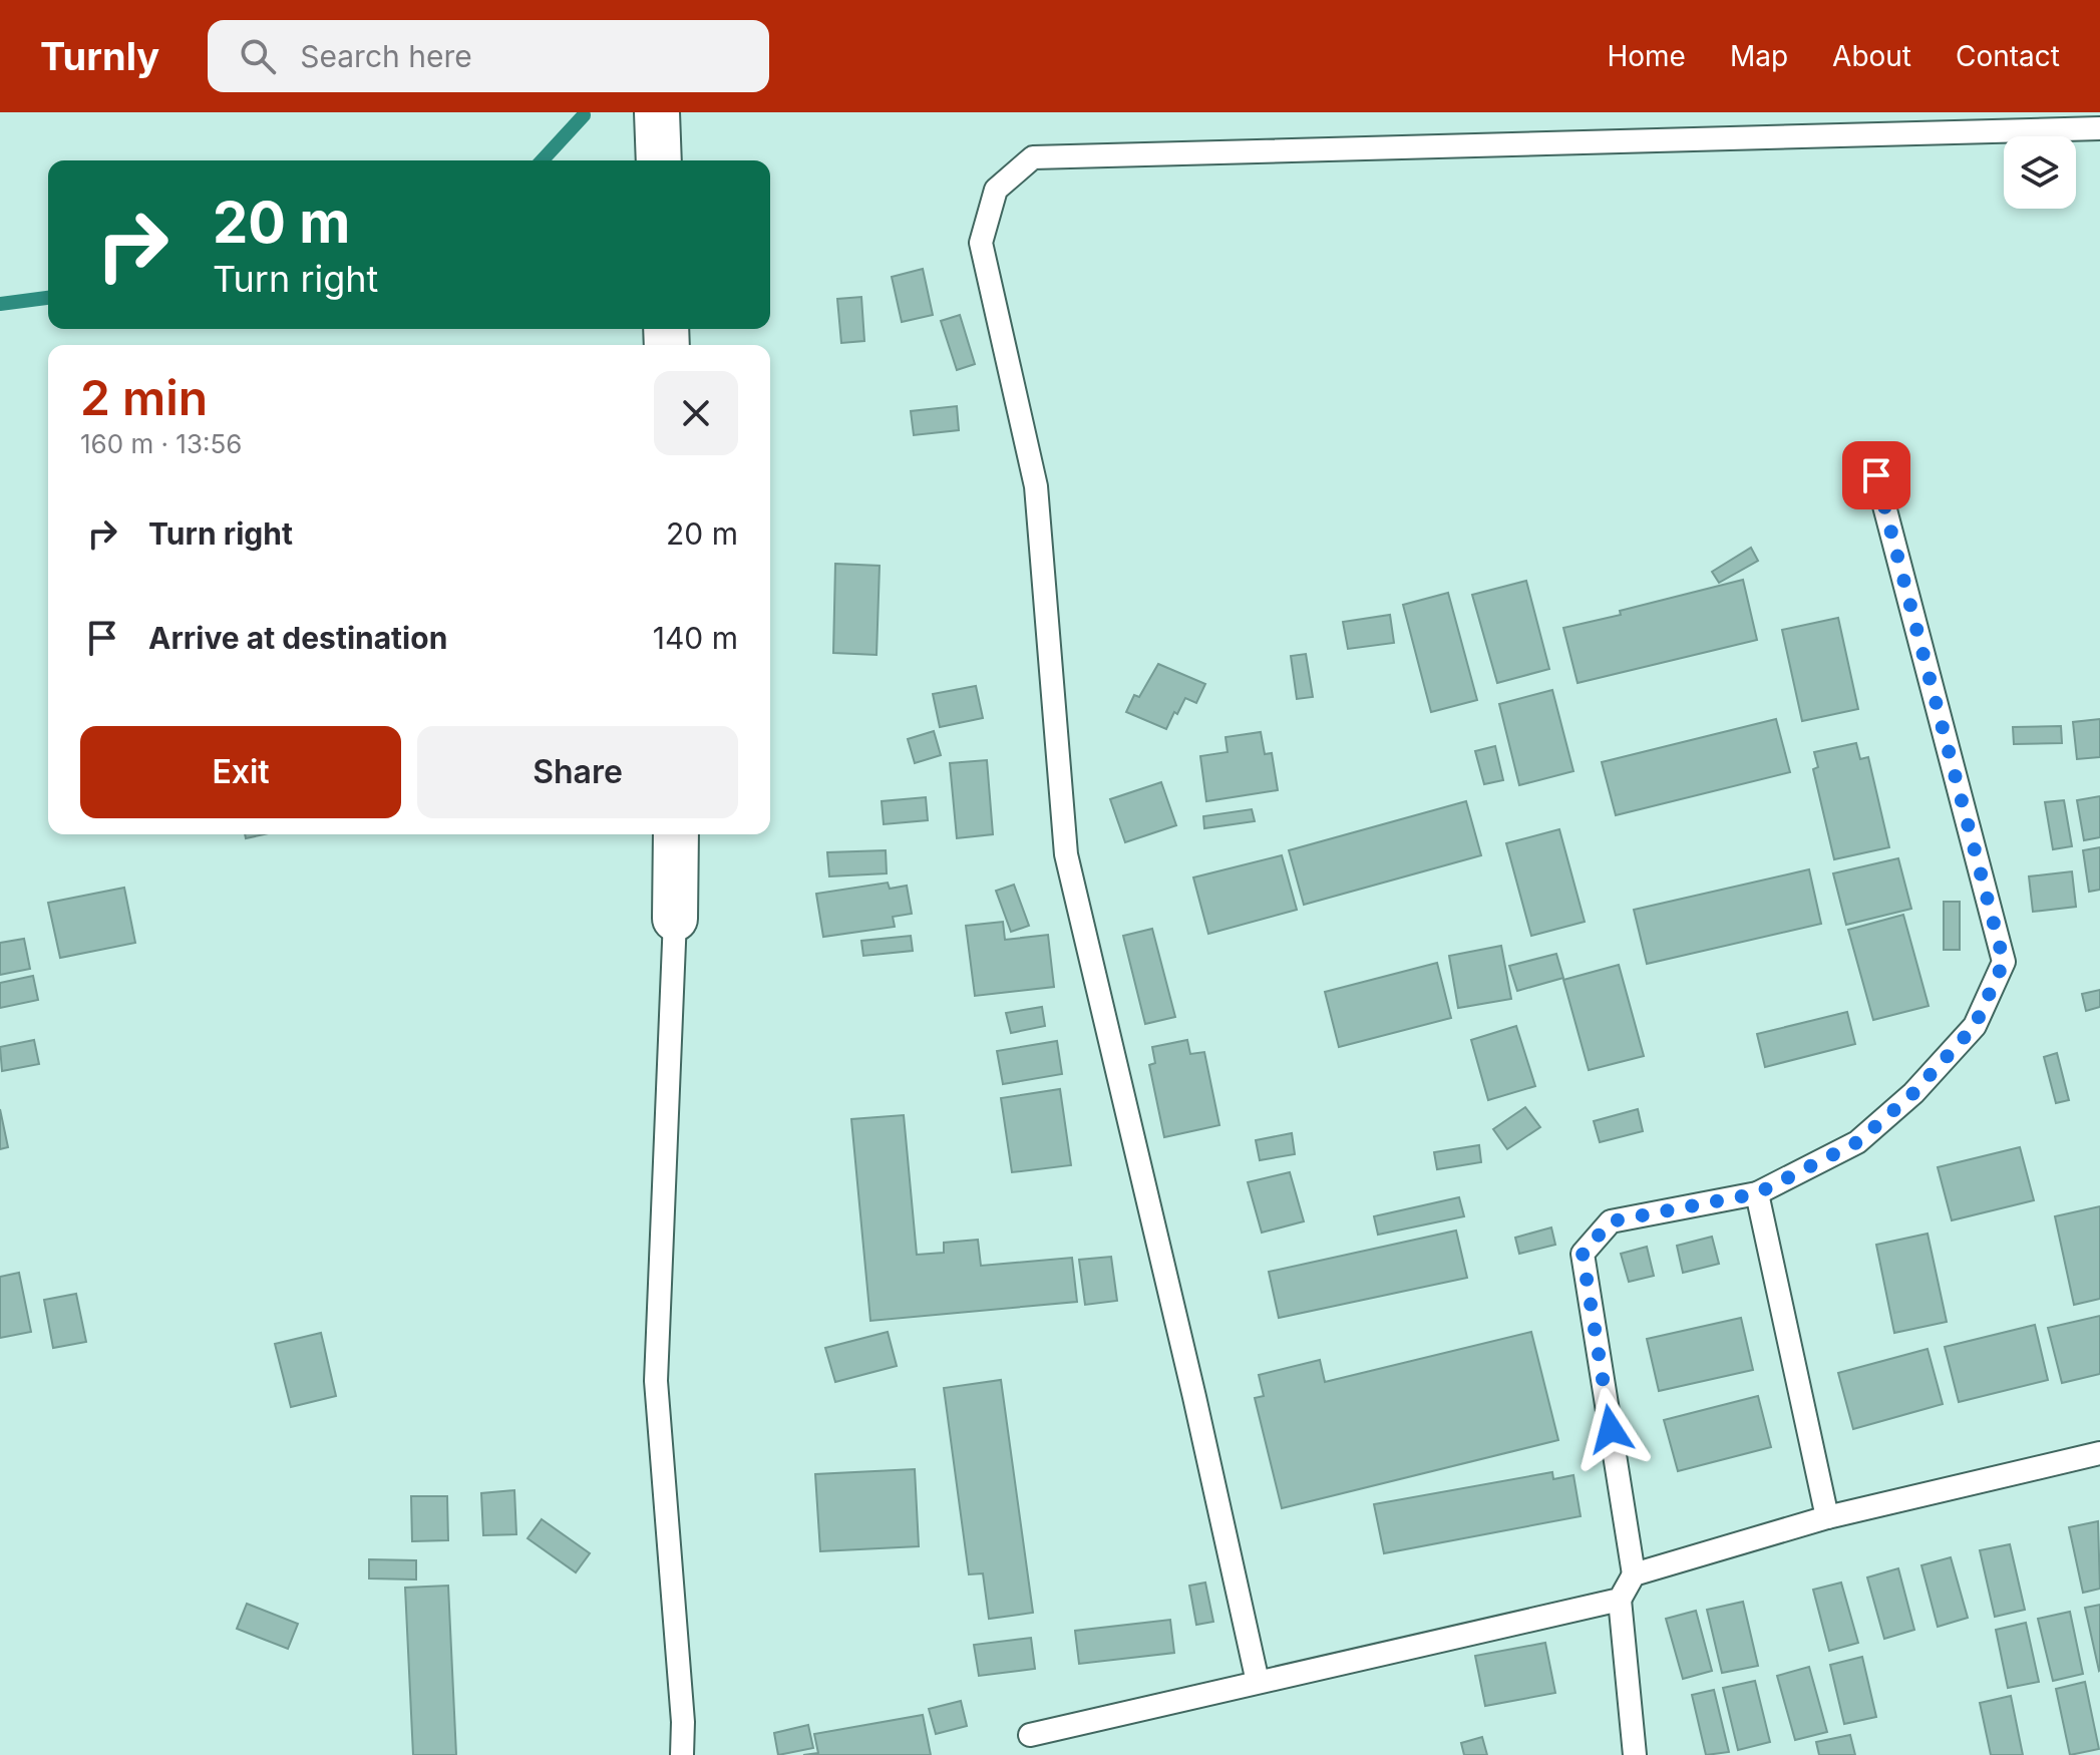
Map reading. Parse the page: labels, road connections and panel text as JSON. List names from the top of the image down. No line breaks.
{"page":{"header":"Turnly","search":"Search here","nav":["Home","Map","About","Contact"],"turn":["20 m","Turn right"],"heading":["2 min","160 m · 13:56"],"list":[{"name":"Turn right","value":"20 m"},{"name":"Arrive at destination","value":"140 m"}],"buttons":["Exit","Share"]}}
